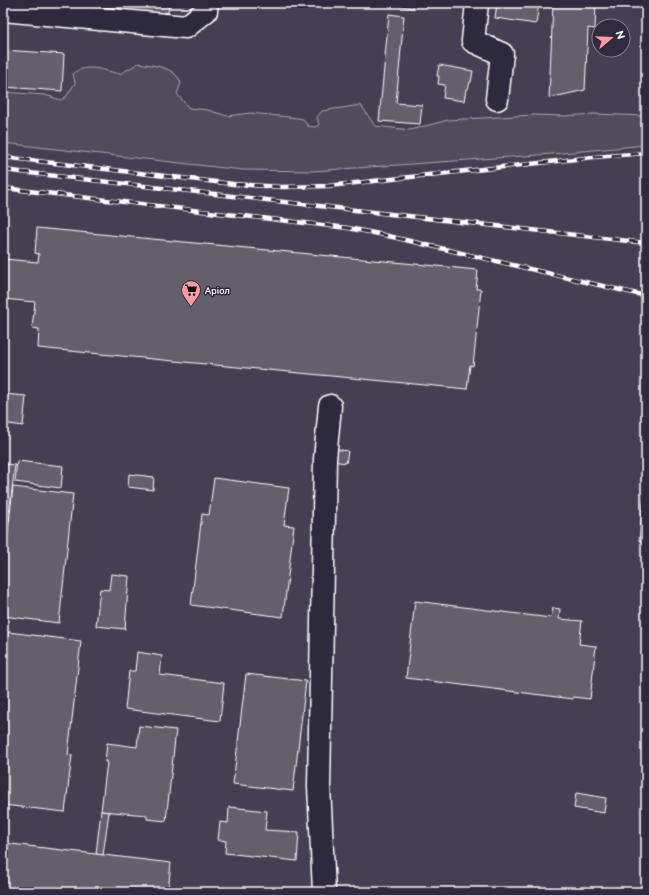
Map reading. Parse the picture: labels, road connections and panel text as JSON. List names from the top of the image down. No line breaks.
{"places":{"supermarket":["Аріол"]},"north":"right"}
